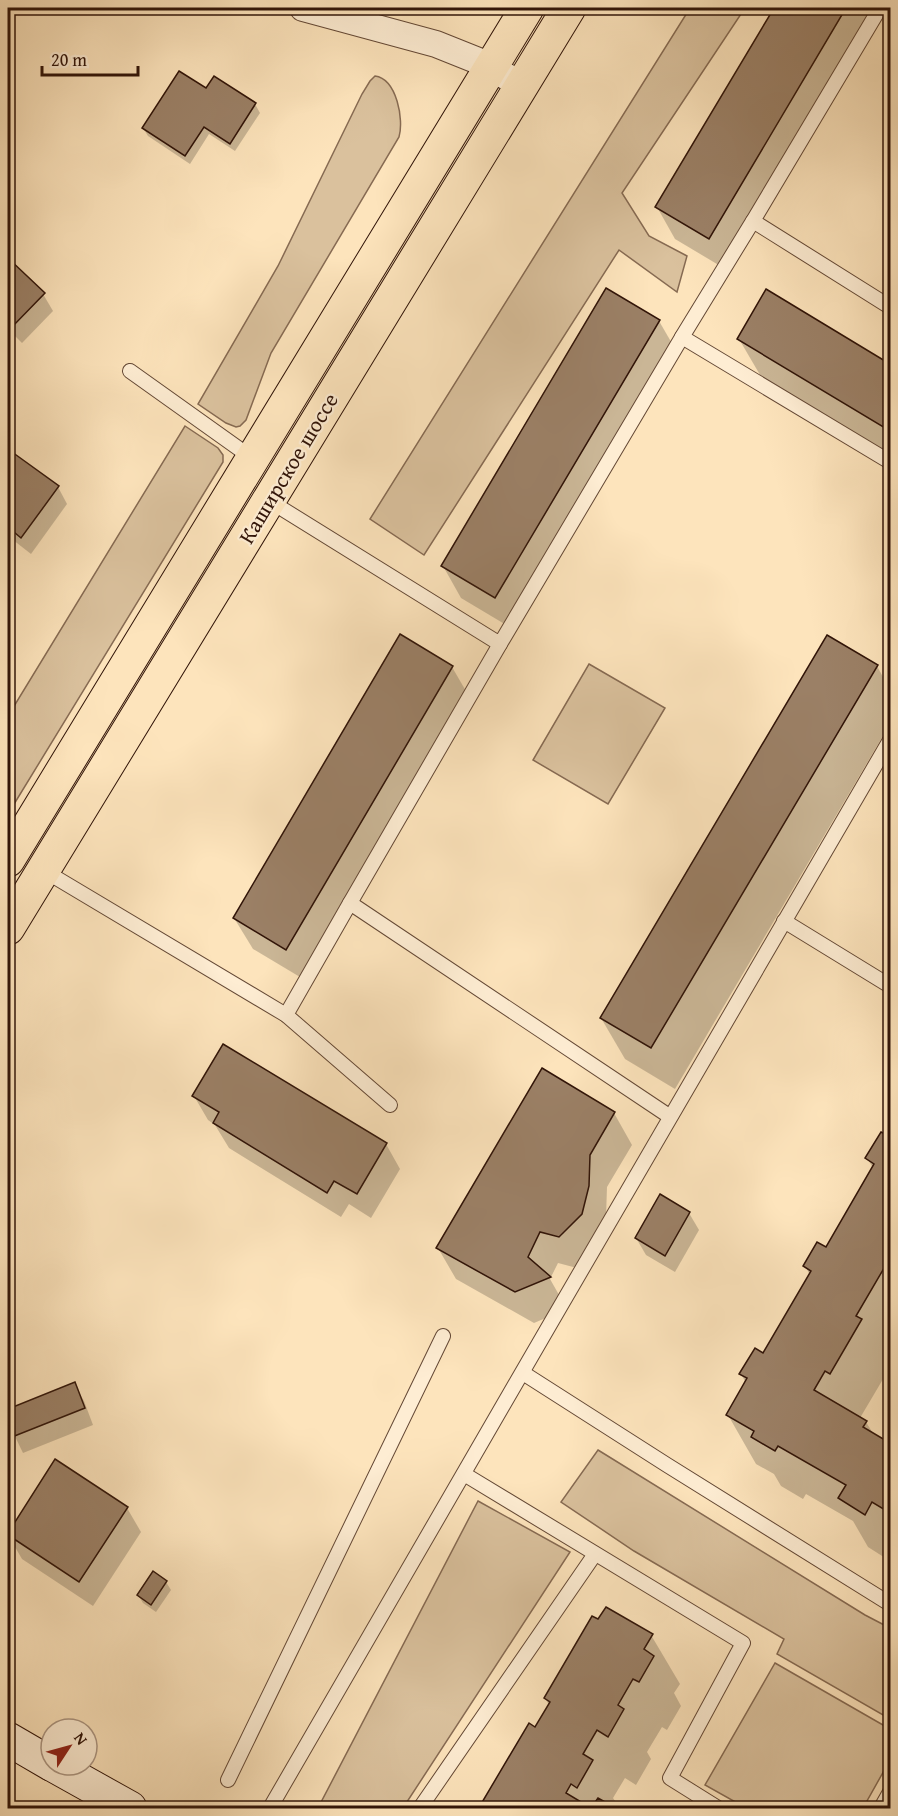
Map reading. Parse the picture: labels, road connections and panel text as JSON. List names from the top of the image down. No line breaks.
{"streets":{"main road":["Каширское шоссе"]},"scale_bar":"20 m","north":"top right"}
